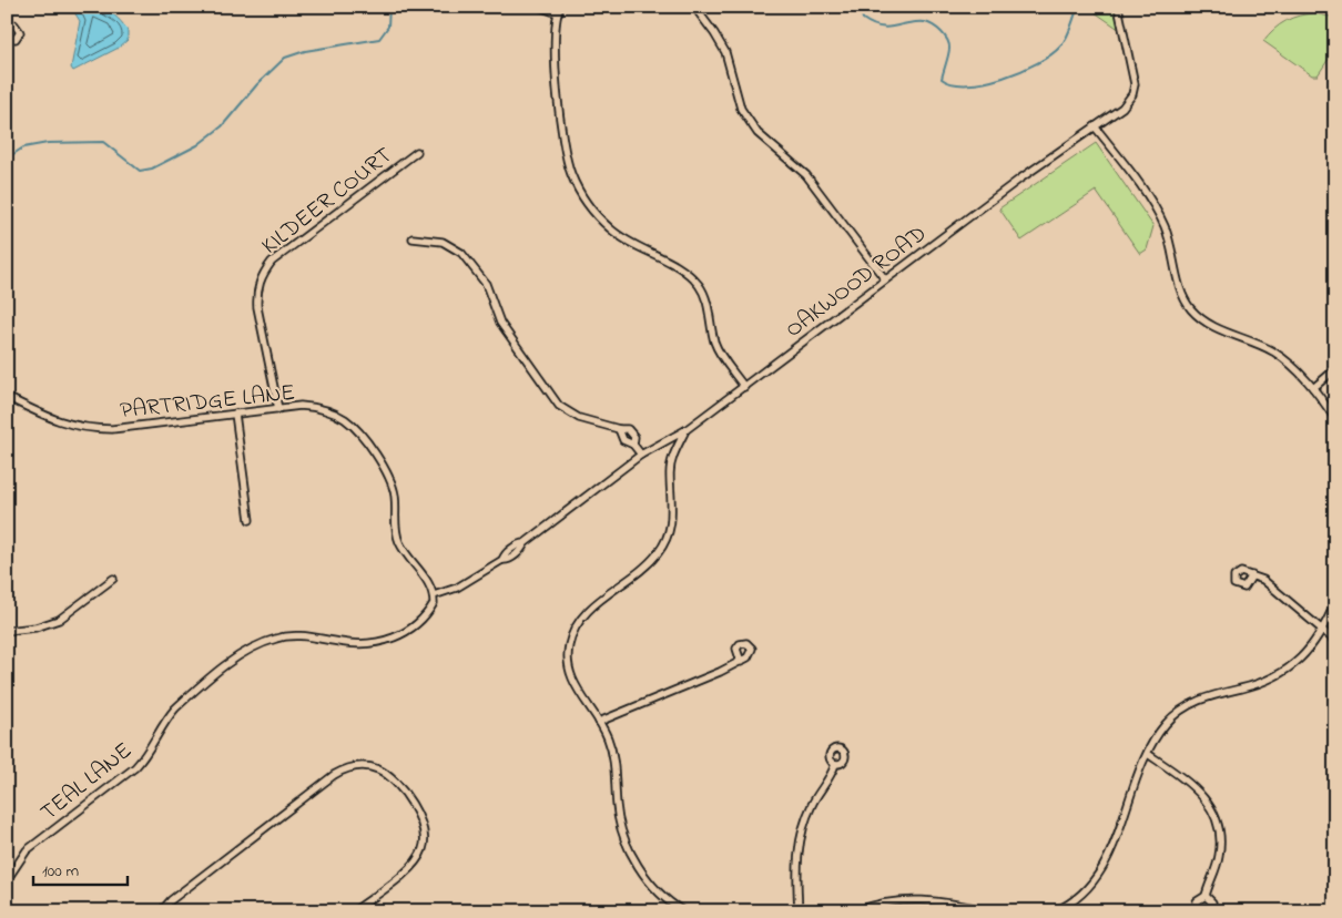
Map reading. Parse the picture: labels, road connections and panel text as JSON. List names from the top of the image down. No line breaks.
{"streets":{"street":["KILDEER COURT","OAKWOOD ROAD","PARTRIDGE LANE","TEAL LANE"]},"crossings":[["KILDEER COURT","PARTRIDGE LANE"],["OAKWOOD ROAD","PARTRIDGE LANE"],["OAKWOOD ROAD","TEAL LANE"],["PARTRIDGE LANE","TEAL LANE"]],"scale_bar":"100 m"}
